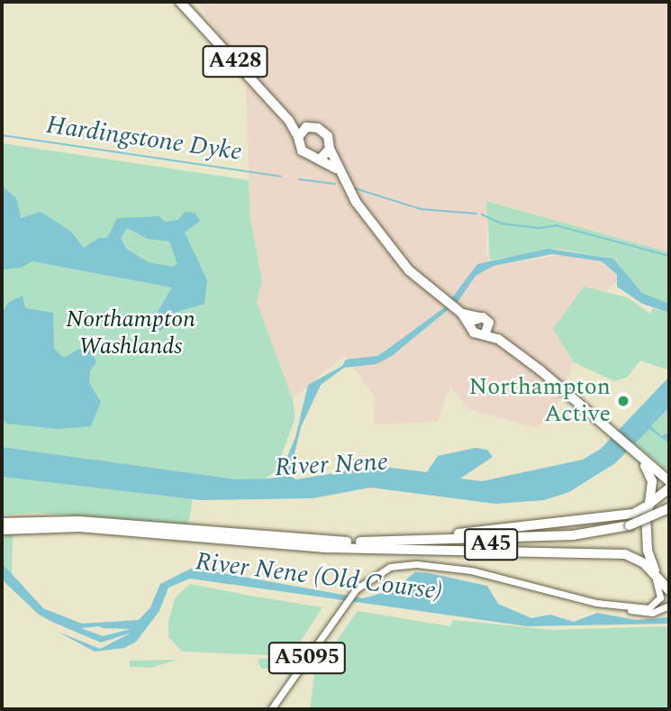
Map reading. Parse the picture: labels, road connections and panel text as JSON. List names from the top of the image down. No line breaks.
{"streets":{"highway":["A428","A45"],"main road":["A5095"]},"water":["Hardingstone Dyke","River Nene","River Nene (Old Course)"],"parks":["Northampton Washlands"],"places":["Northampton Active"]}
